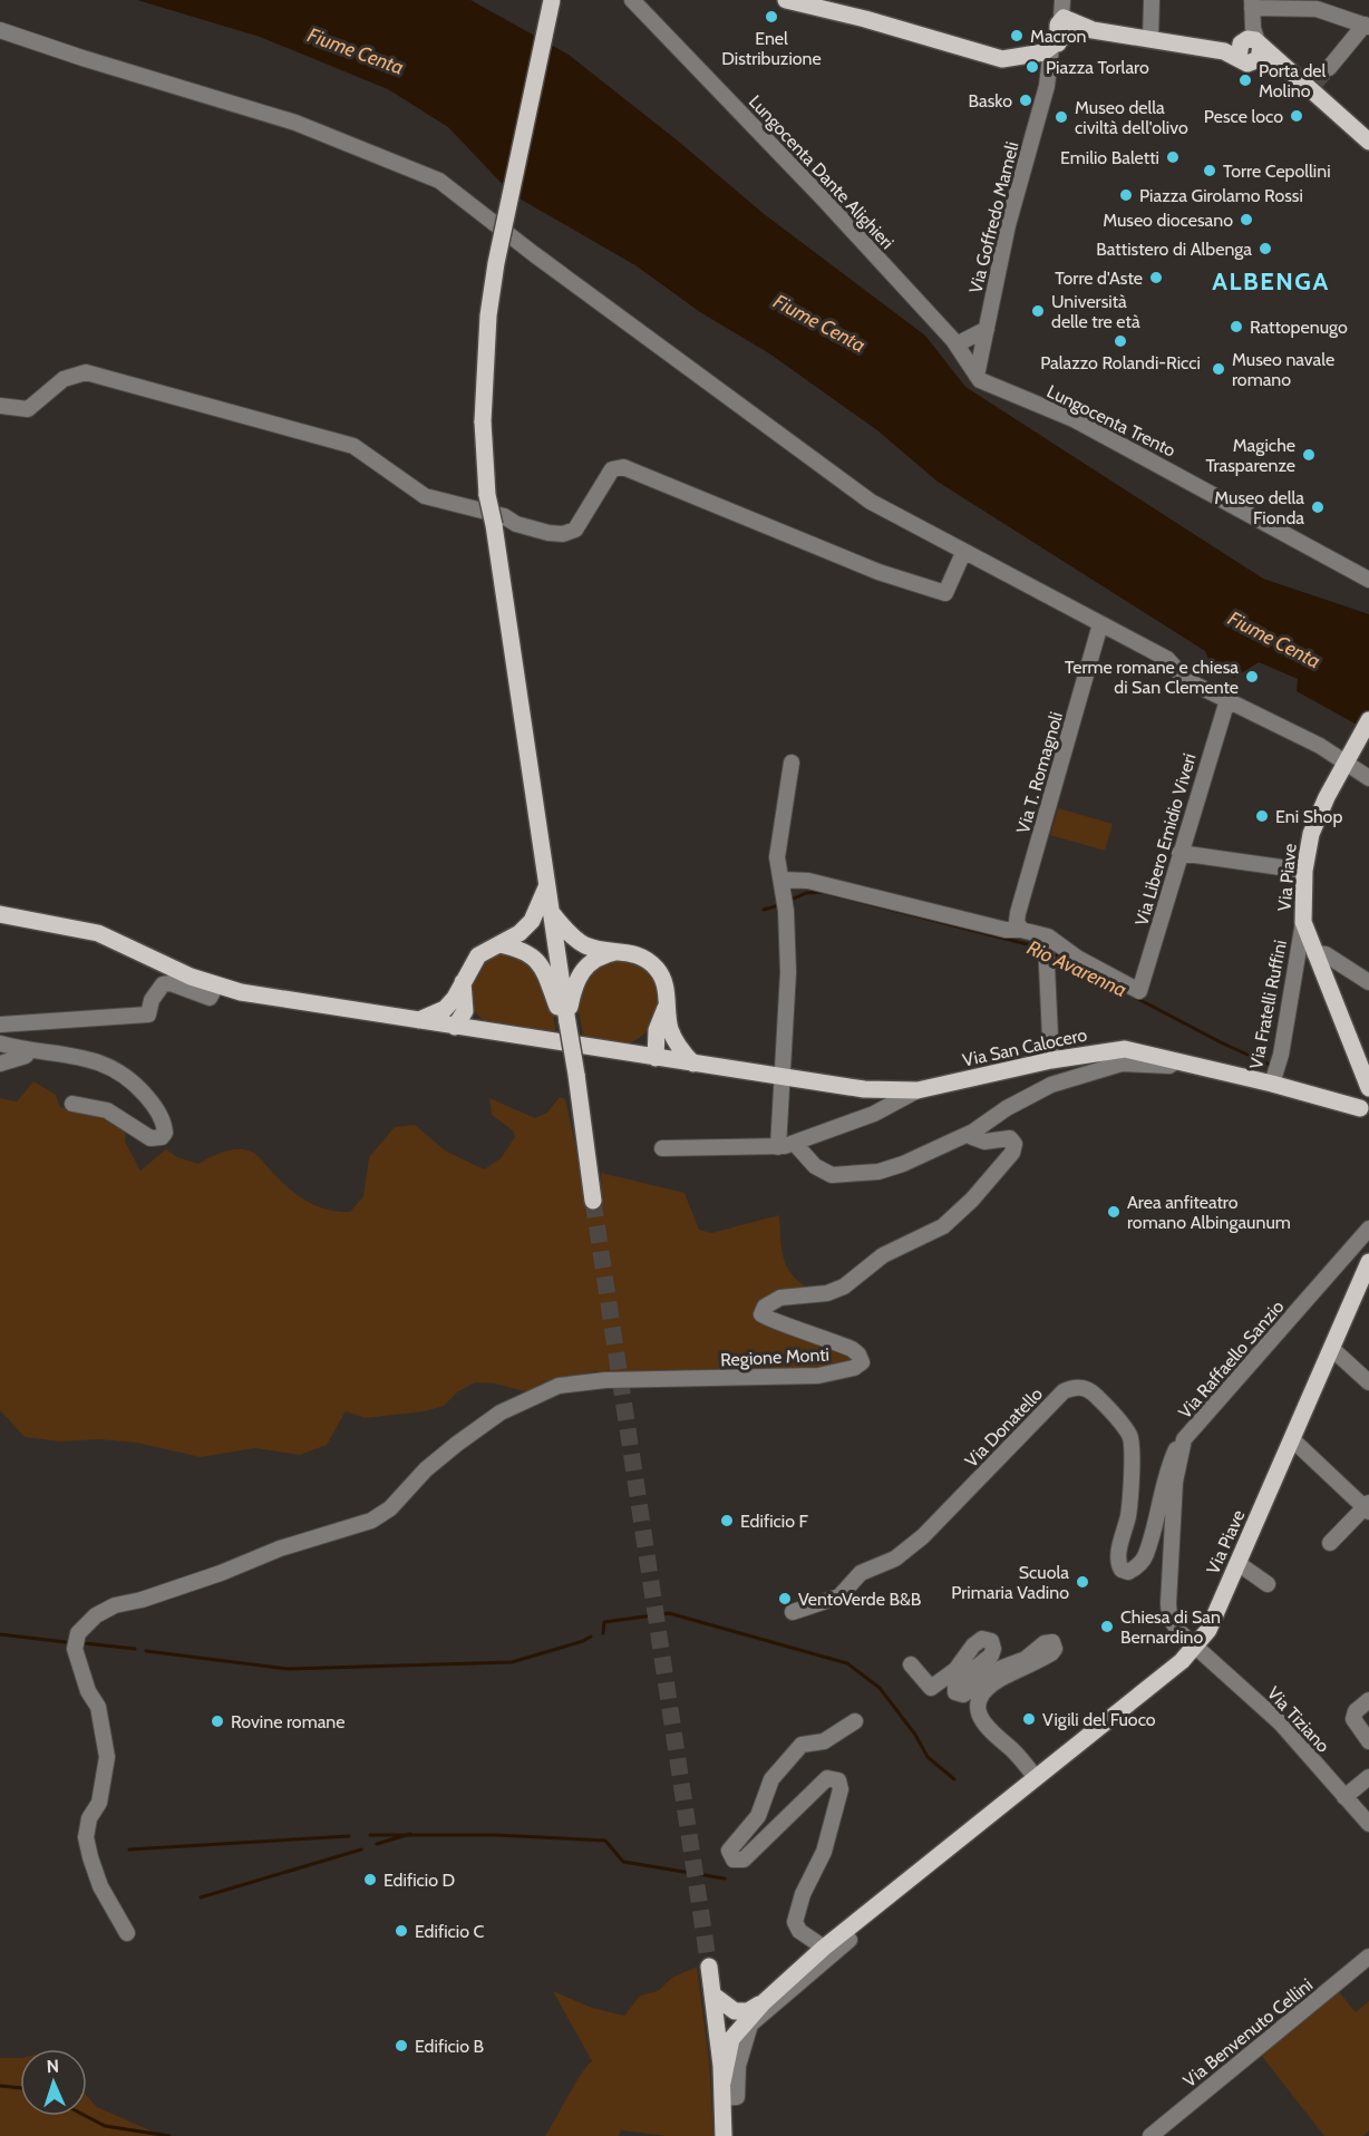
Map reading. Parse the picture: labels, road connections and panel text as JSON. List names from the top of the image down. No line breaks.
{"streets":{"main road":["Via Piave","Via Fratelli Ruffini","Via San Calocero"],"street":["Lungocenta Dante Alighieri","Via Goffredo Mameli","Lungocenta Trento","Via T. Romagnoli","Via Libero Emidio Viveri","Regione Monti","Via Raffaello Sanzio","Via Donatello","Via Tiziano","Via Benvenuto Cellini"]},"crossings":[["Lungocenta Dante Alighieri","Via Goffredo Mameli"],["Lungocenta Dante Alighieri","Lungocenta Trento"],["Via Goffredo Mameli","Lungocenta Trento"],["Via T. Romagnoli","Via Libero Emidio Viveri"],["Via Piave","Via Fratelli Ruffini"],["Via Piave","Via Raffaello Sanzio"],["Via Piave","Via Tiziano"],["Via Fratelli Ruffini","Via San Calocero"],["Via Raffaello Sanzio","Via Donatello"],["Via Raffaello Sanzio","Via Tiziano"]],"districts":["ALBENGA"],"water":["Fiume Centa","Rio Avarenna"],"places":["Enel Distribuzione","Macron","Piazza Torlaro","Porta del Molino","Basko","Pesce loco","Museo della civiltà dell'olivo","Emilio Baletti","Torre Cepollini","Piazza Girolamo Rossi","Museo diocesano","Battistero di Albenga","Torre d'Aste","Università delle tre età","Rattopenugo","Palazzo Rolandi-Ricci","Museo navale romano","Magiche Trasparenze","Museo della Fionda","Terme romane e chiesa di San Clemente","Eni Shop","Area anfiteatro romano Albingaunum","Edificio F","Scuola Primaria Vadino","VentoVerde B&B","Chiesa di San Bernardino","Vigili del Fuoco","Rovine romane","Edificio D","Edificio C","Edificio B"],"north":"top"}
